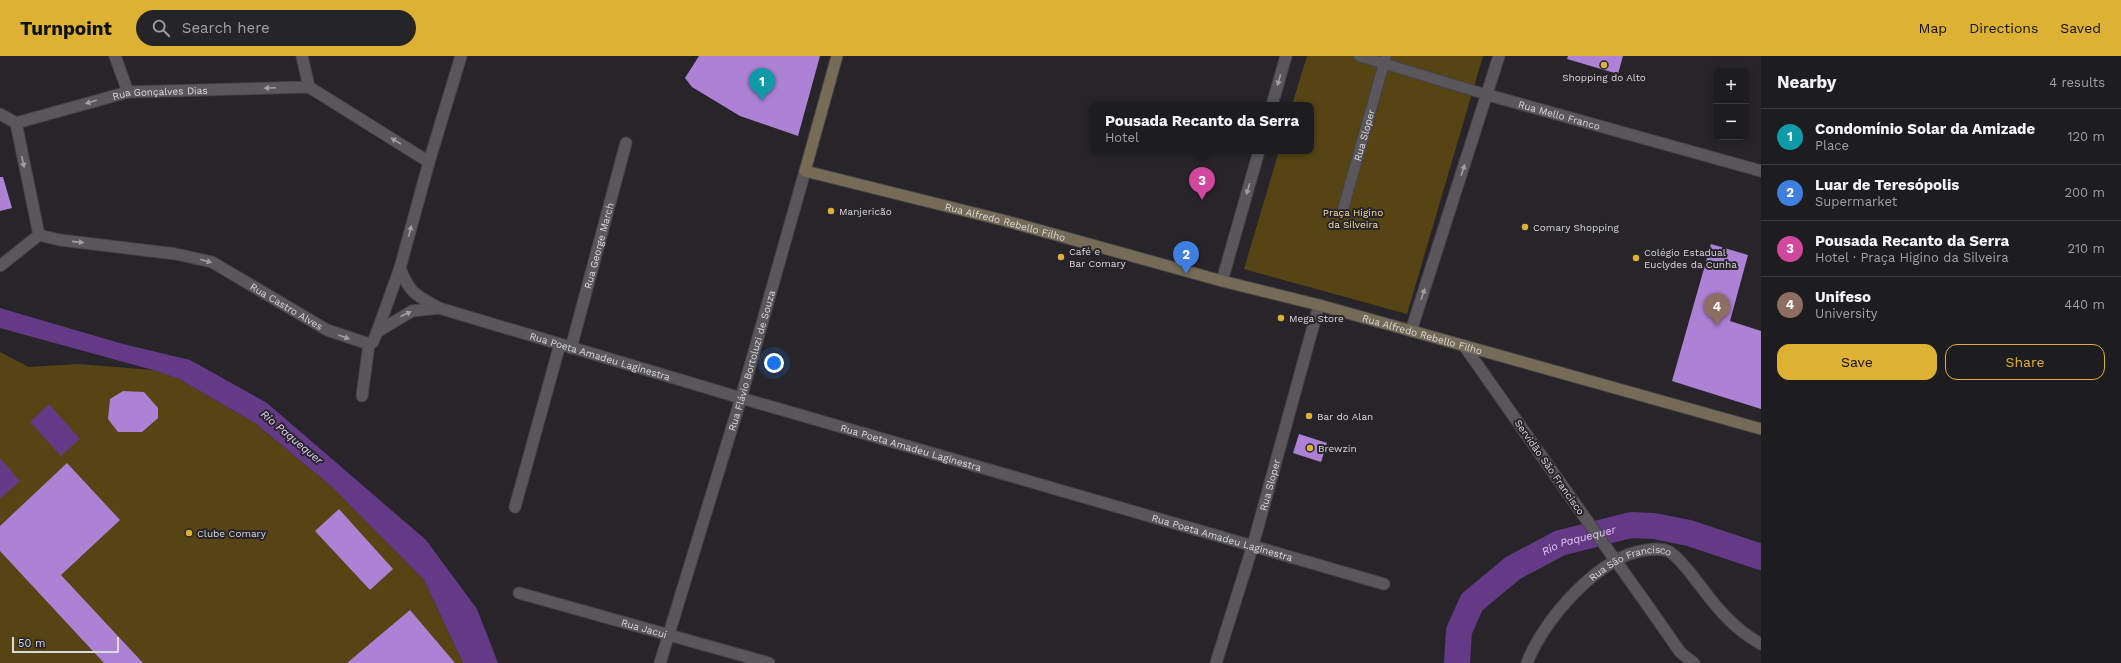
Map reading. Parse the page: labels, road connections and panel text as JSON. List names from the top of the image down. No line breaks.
{"streets":{"main road":["Rua Alfredo Rebello Filho","Rua Flávio Bortoluzi de Souza"],"street":["Rua Gonçalves Dias","Rua Mello Franco","Rua Sloper","Rua George March","Rua Castro Alves","Rua Poeta Amadeu Laginestra","Servidão São Francisco","Rua São Francisco","Rua Jacuí"]},"crossings":[["Rua Mello Franco","Rua Sloper"],["Rua Sloper","Rua Alfredo Rebello Filho"],["Rua Sloper","Rua Poeta Amadeu Laginestra"],["Rua Alfredo Rebello Filho","Rua Flávio Bortoluzi de Souza"],["Rua Alfredo Rebello Filho","Servidão São Francisco"],["Rua George March","Rua Poeta Amadeu Laginestra"],["Rua Poeta Amadeu Laginestra","Rua Flávio Bortoluzi de Souza"],["Rua Flávio Bortoluzi de Souza","Rua Jacuí"]],"one_way":["Rua Gonçalves Dias","Rua Castro Alves"],"water":["Rio Paquequer"],"parks":["Praça Higino da Silveira"],"places":["Shopping do Alto","Manjericão","Comary Shopping","Café e Bar Comary","Colégio Estadual Euclydes da Cunha","Mega Store","Bar do Alan","Brewzin","Clube Comary"],"scale_bar":"50 m","page":{"header":"Turnpoint","search":"Search here","nav":["Map","Directions","Saved"],"heading":["Nearby","4 results"],"map_buttons":["+","−"],"pins":["1","3","2","4"],"popup":["Pousada Recanto da Serra","Hotel"],"list":[{"mark":"1","name":"Condomínio Solar da Amizade","note":"Place","value":"120 m"},{"mark":"2","name":"Luar de Teresópolis","note":"Supermarket","value":"200 m"},{"mark":"3","name":"Pousada Recanto da Serra","note":"Hotel · Praça Higino da Silveira","value":"210 m"},{"mark":"4","name":"Unifeso","note":"University","value":"440 m"}],"buttons":["Save","Share"],"scale":"50 m"}}
